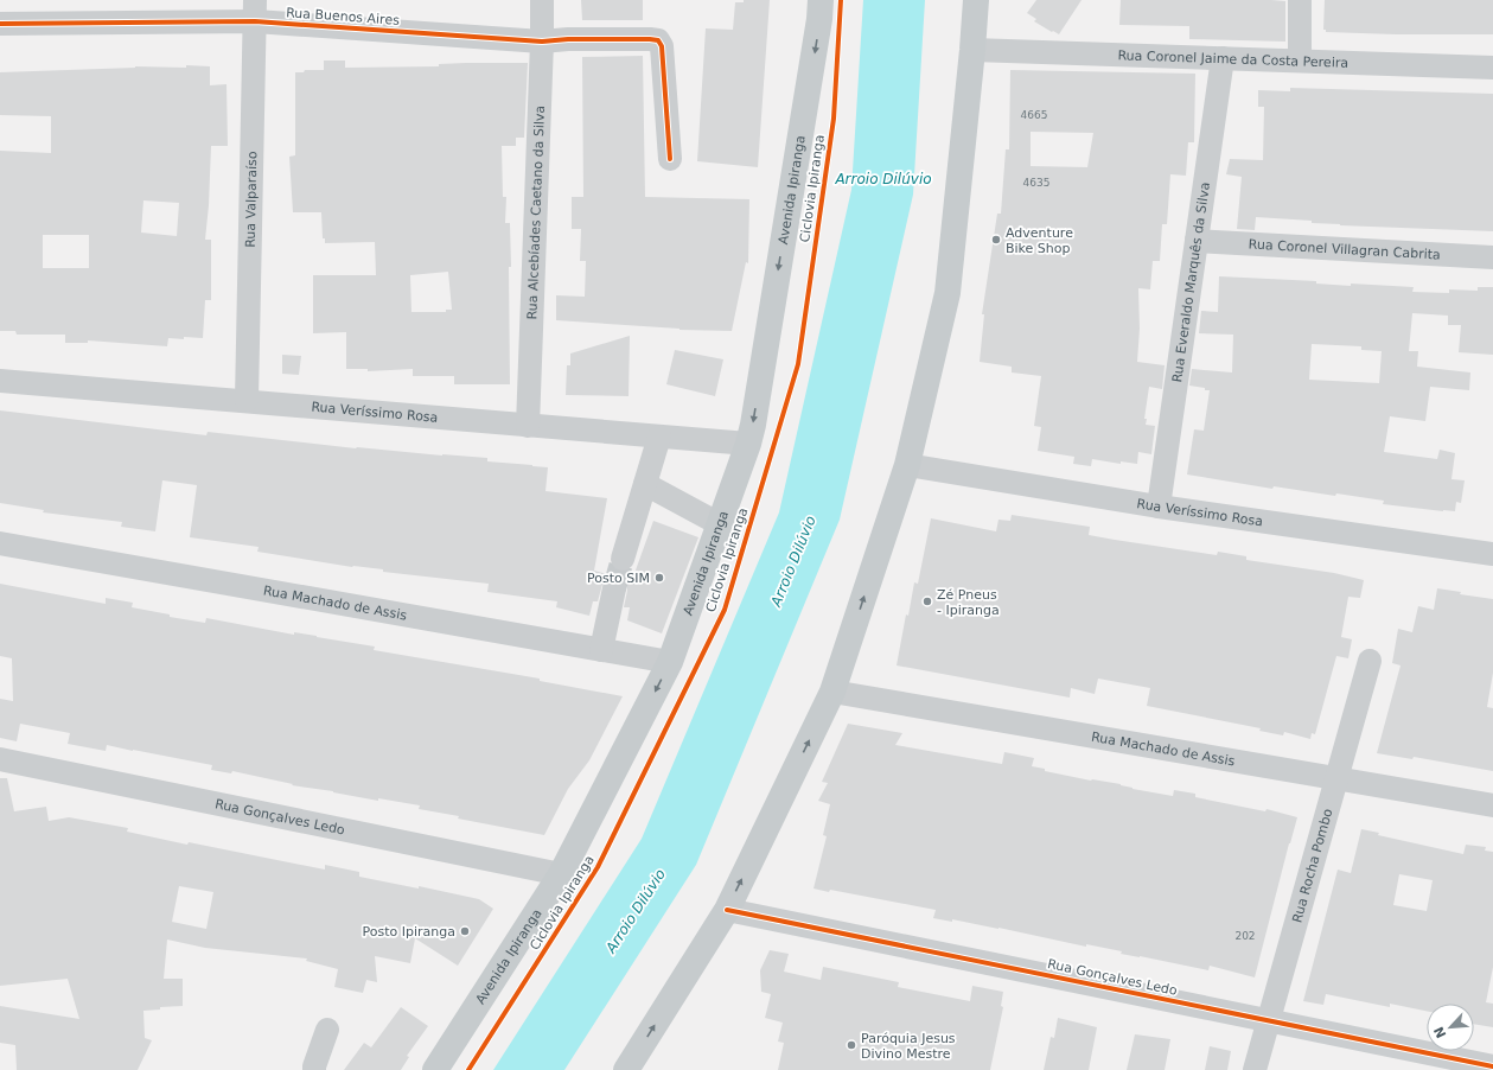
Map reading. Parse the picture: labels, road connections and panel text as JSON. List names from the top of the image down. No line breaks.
{"streets":{"main road":["Avenida Ipiranga"],"street":["Rua Buenos Aires","Rua Coronel Jaime da Costa Pereira","Rua Valparaíso","Rua Alcebíades Caetano da Silva","Rua Coronel Villagran Cabrita","Rua Everaldo Marquês da Silva","Rua Veríssimo Rosa","Rua Machado de Assis","Rua Gonçalves Ledo","Rua Rocha Pombo"],"cycle path":["Ciclovia Ipiranga"]},"crossings":[["Rua Buenos Aires","Rua Valparaíso"],["Rua Buenos Aires","Rua Alcebíades Caetano da Silva"],["Rua Coronel Jaime da Costa Pereira","Rua Everaldo Marquês da Silva"],["Avenida Ipiranga","Rua Veríssimo Rosa"],["Avenida Ipiranga","Rua Machado de Assis"],["Avenida Ipiranga","Rua Gonçalves Ledo"],["Rua Valparaíso","Rua Veríssimo Rosa"],["Rua Alcebíades Caetano da Silva","Rua Veríssimo Rosa"],["Rua Coronel Villagran Cabrita","Rua Everaldo Marquês da Silva"],["Rua Everaldo Marquês da Silva","Rua Veríssimo Rosa"],["Rua Machado de Assis","Rua Rocha Pombo"],["Rua Gonçalves Ledo","Rua Rocha Pombo"]],"water":["Arroio Dilúvio"],"places":["Adventure Bike Shop","Posto SIM","Zé Pneus - Ipiranga","Posto Ipiranga","Paróquia Jesus Divino Mestre"],"house_numbers":["4665","4635","202"],"north":"bottom left"}
